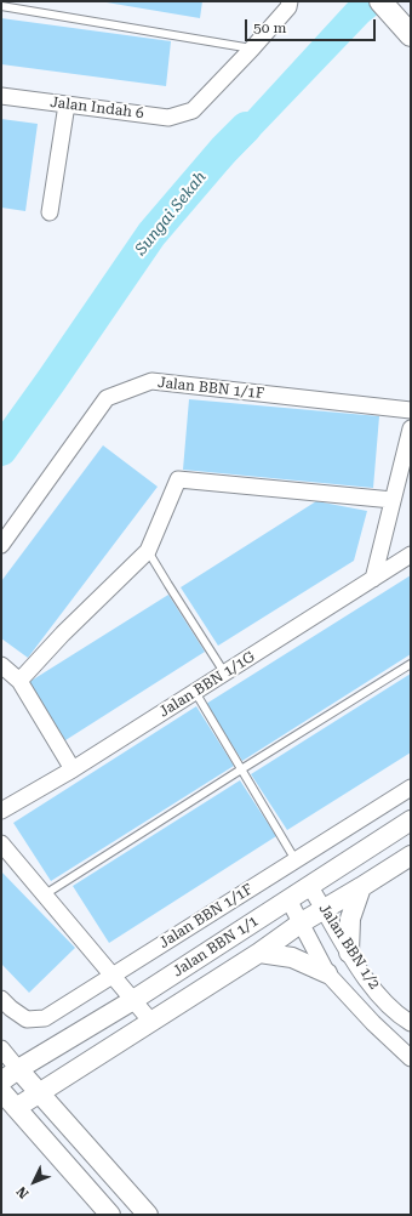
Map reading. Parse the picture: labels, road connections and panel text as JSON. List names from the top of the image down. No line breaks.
{"streets":{"street":["Jalan Indah 6","Jalan BBN 1/1F","Jalan BBN 1/1G","Jalan BBN 1/1","Jalan BBN 1/2"]},"crossings":[["Jalan BBN 1/1","Jalan BBN 1/2"]],"water":["Sungai Sekah"],"scale_bar":"50 m","north":"bottom left"}
